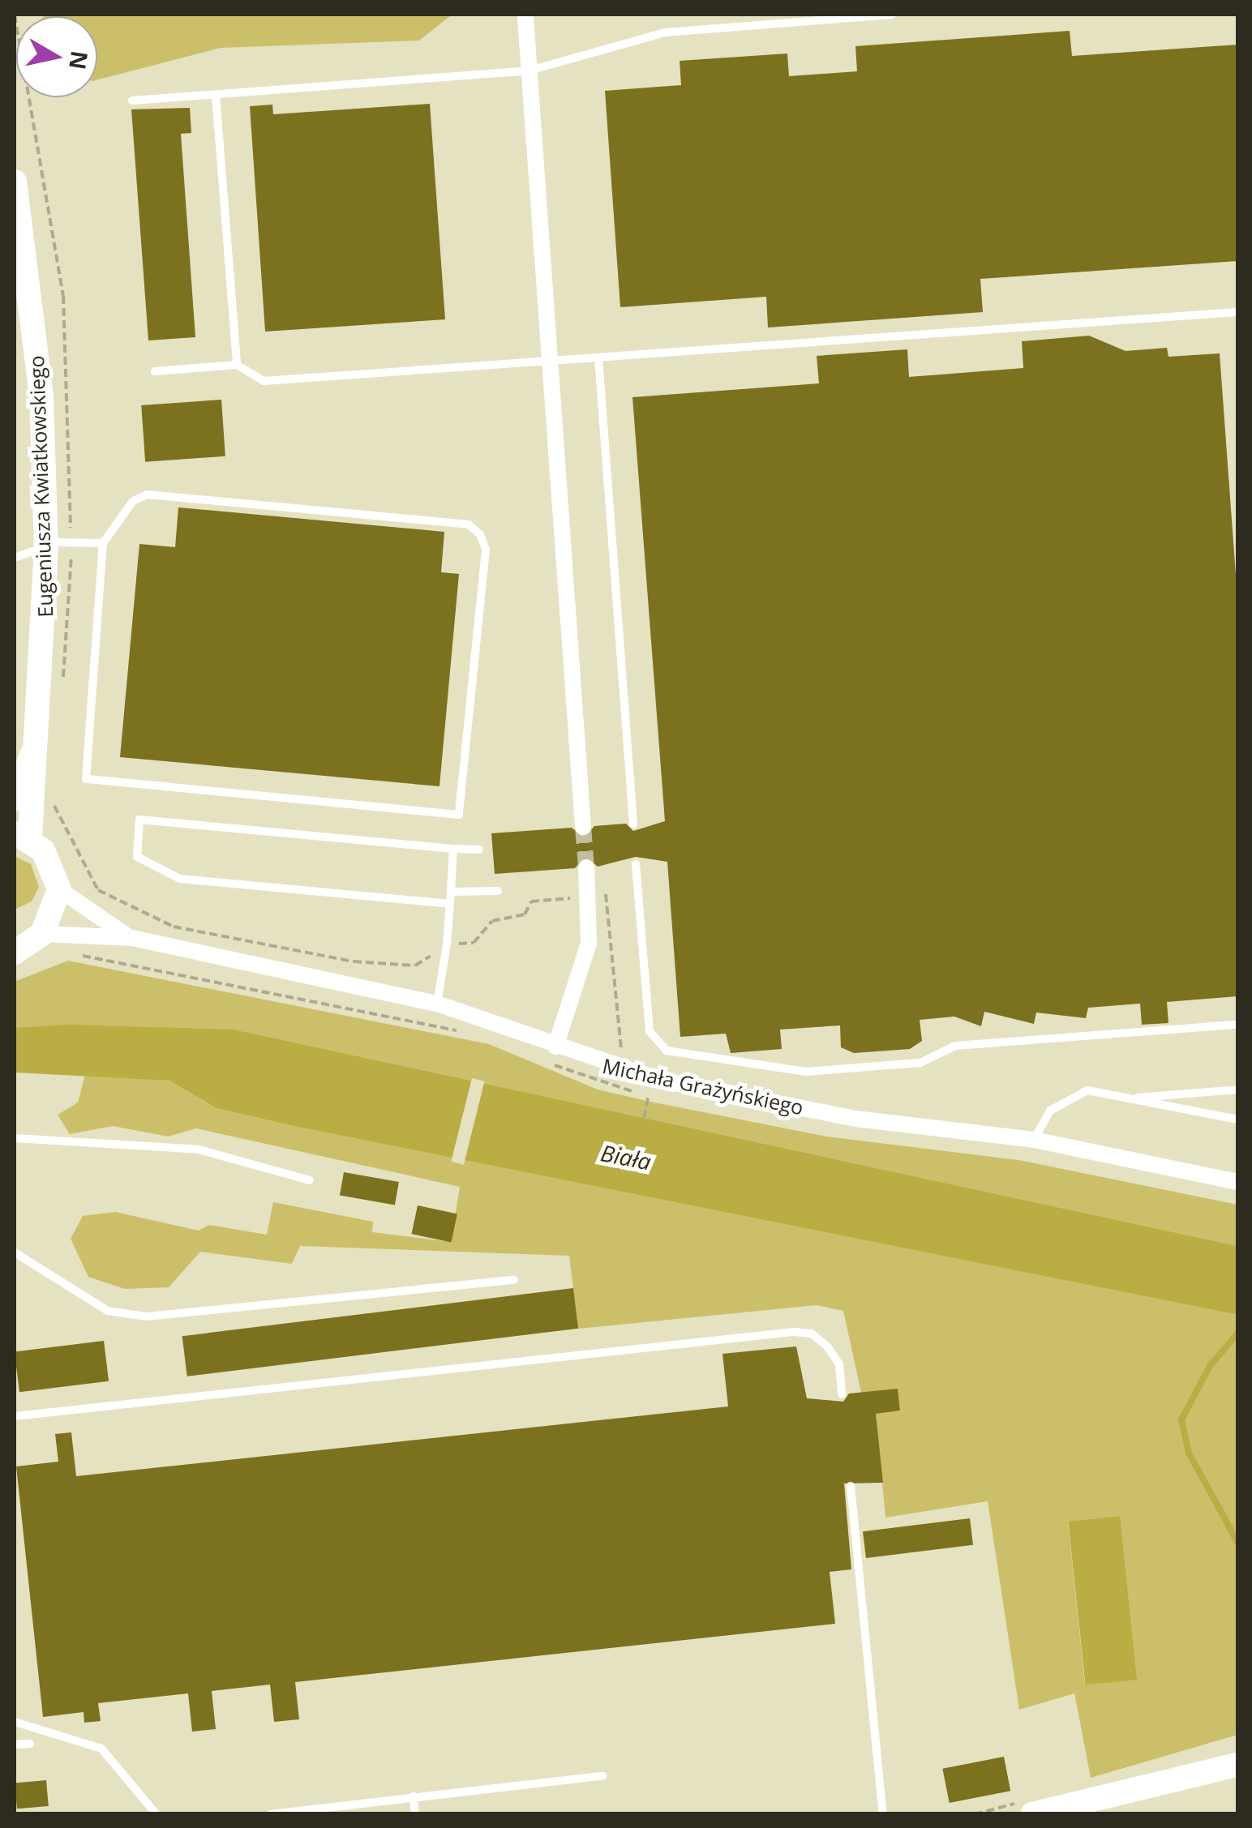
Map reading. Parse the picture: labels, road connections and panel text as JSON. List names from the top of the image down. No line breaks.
{"streets":{"street":["Eugeniusza Kwiatkowskiego","Michała Grażyńskiego"]},"water":["Biała"],"north":"right"}
